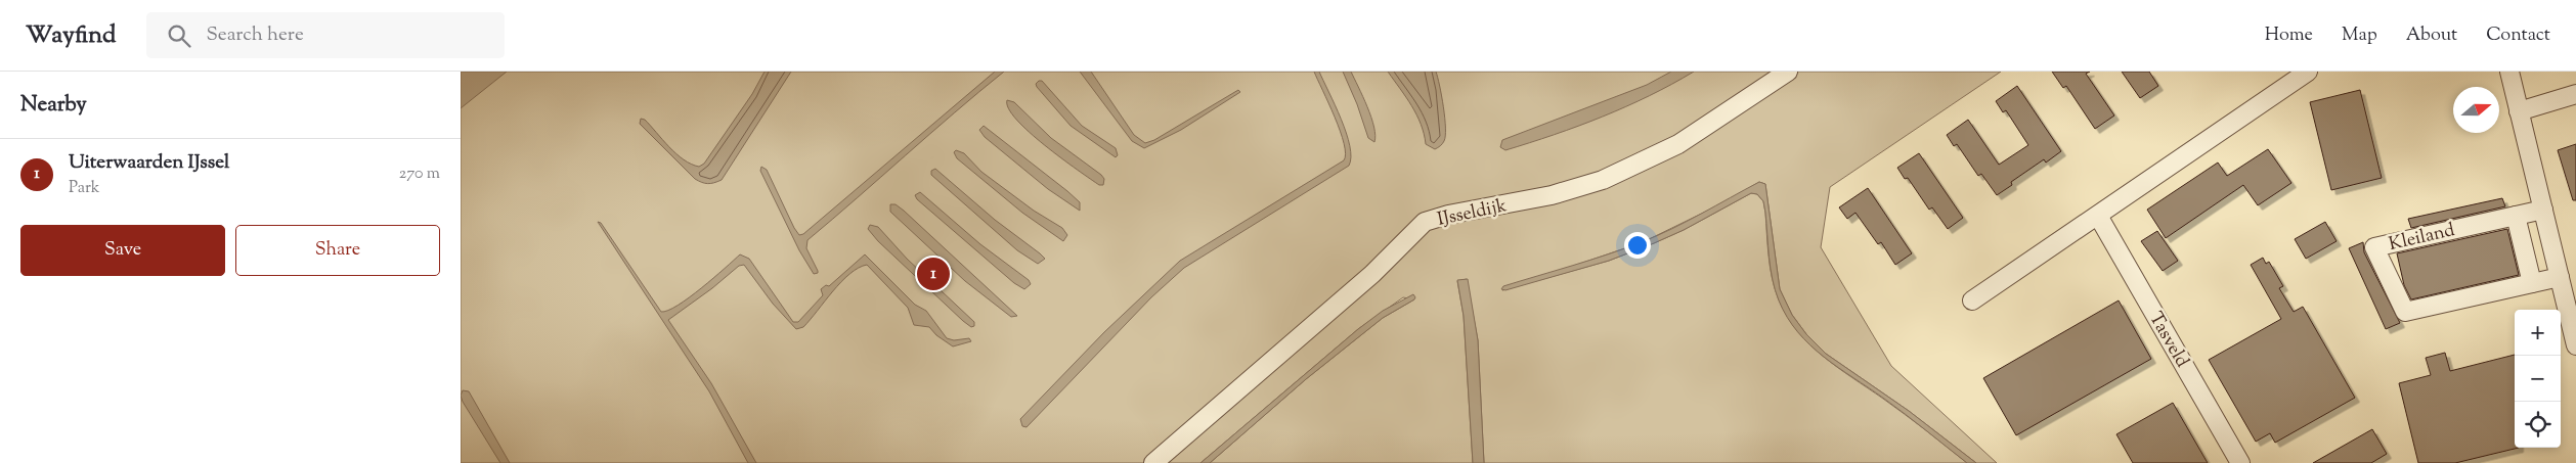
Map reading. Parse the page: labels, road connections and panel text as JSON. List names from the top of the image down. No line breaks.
{"streets":{"street":["IJsseldijk","Kleiland","Tasveld"]},"north":"right","page":{"header":"Wayfind","search":"Search here","nav":["Home","Map","About","Contact"],"heading":"Nearby","list":[{"mark":"1","name":"Uiterwaarden IJssel","note":"Park","value":"270 m"}],"buttons":["Save","Share"],"pins":"1","map_buttons":["+","−"]}}
